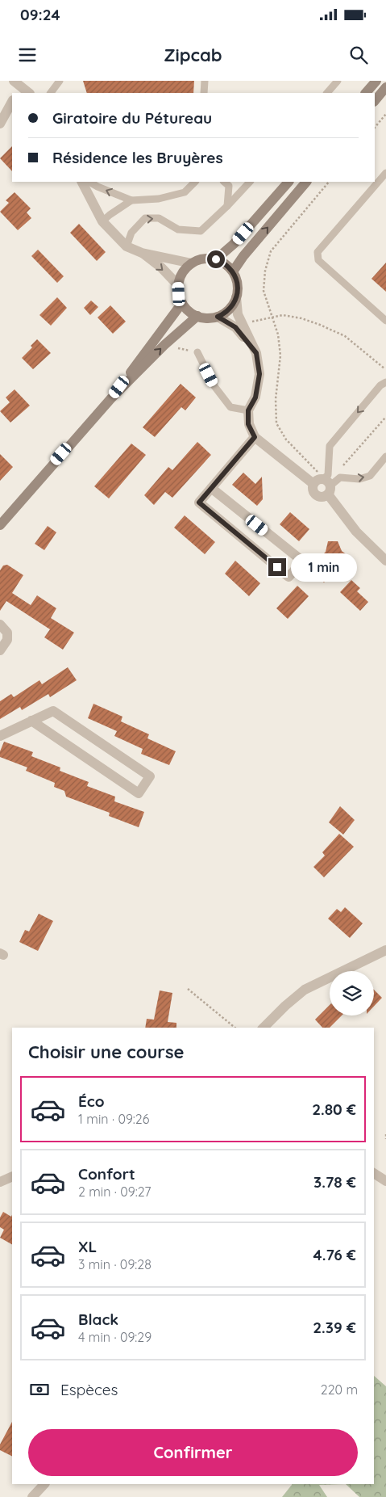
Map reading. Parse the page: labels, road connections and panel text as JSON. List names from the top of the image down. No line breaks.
{"page":{"status":"09:24","header":"Zipcab","banner":["Giratoire du Pétureau","Résidence les Bruyères"],"bubble":"1 min","heading":"Choisir une course","list":[{"name":"Éco","note":"1 min · 09:26","value":"2.80 €"},{"name":"Confort","note":"2 min · 09:27","value":"3.78 €"},{"name":"XL","note":"3 min · 09:28","value":"4.76 €"},{"name":"Black","note":"4 min · 09:29","value":"2.39 €"}],"pay":["Espèces","220 m"],"buttons":"Confirmer"}}
